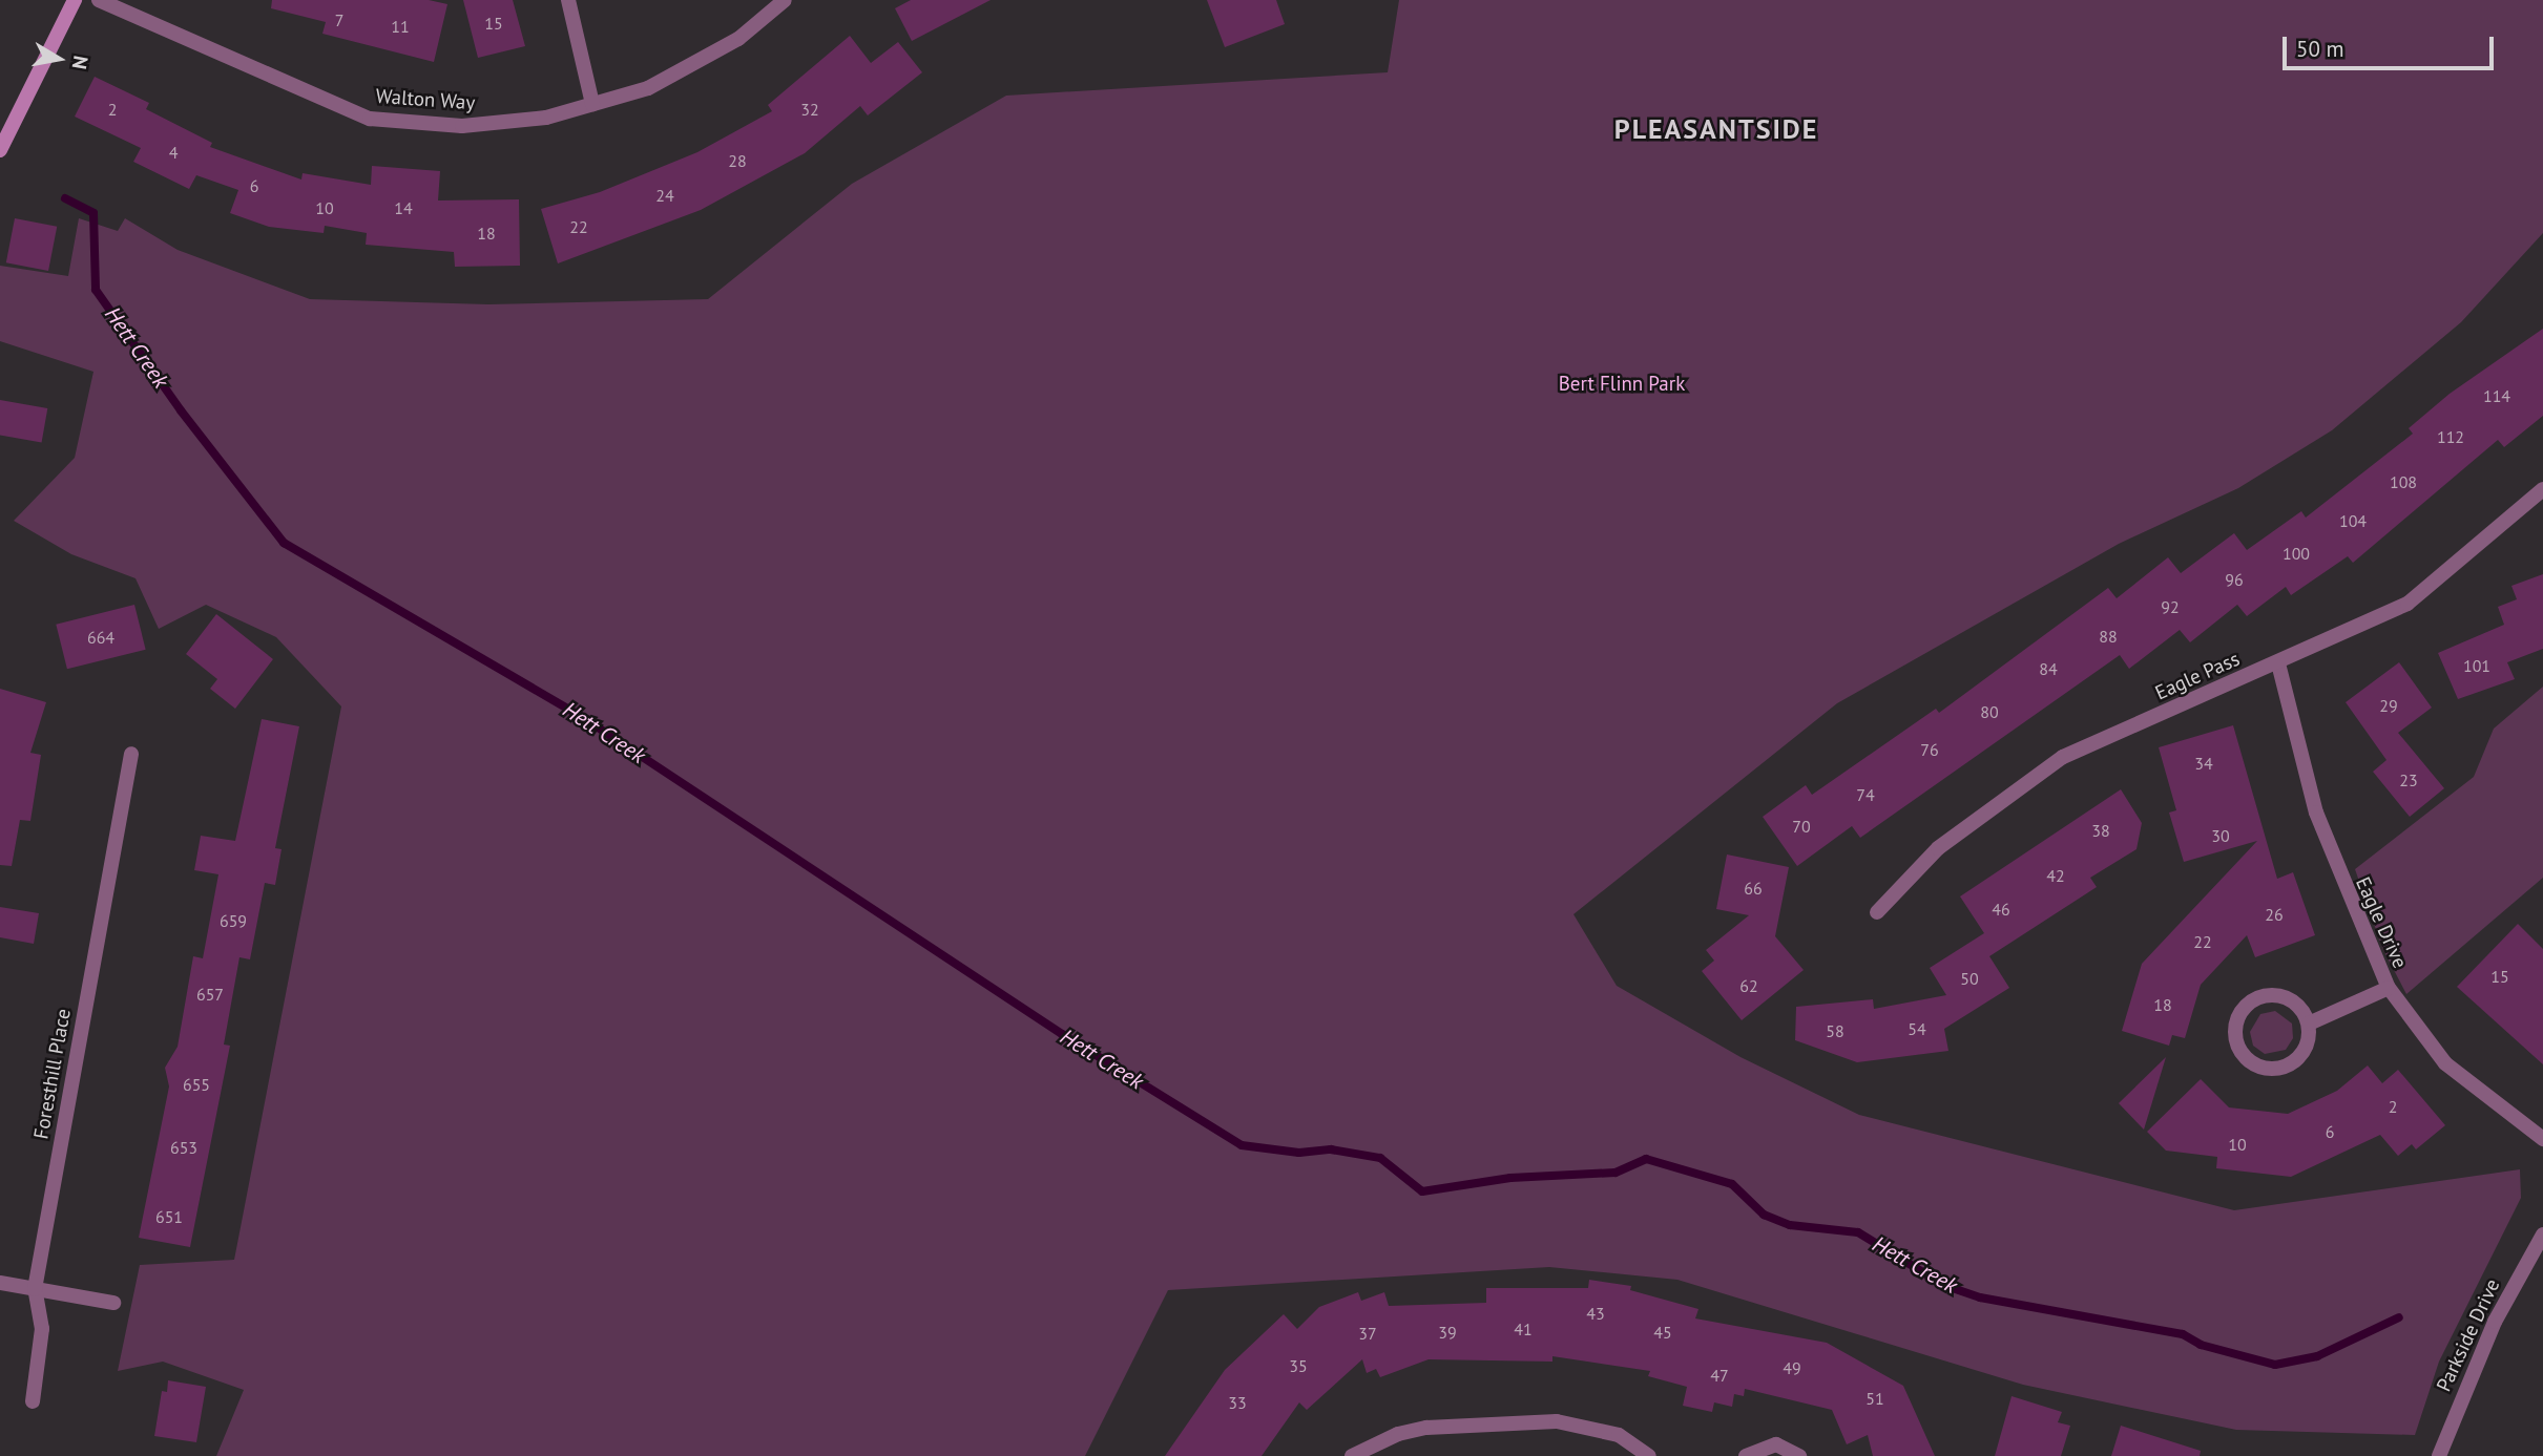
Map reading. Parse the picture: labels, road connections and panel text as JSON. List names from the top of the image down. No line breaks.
{"streets":{"street":["Walton Way","Eagle Pass","Eagle Drive","Foresthill Place","Parkside Drive"]},"crossings":[["Eagle Pass","Eagle Drive"]],"districts":["PLEASANTSIDE"],"water":["Hett Creek"],"parks":["Bert Flinn Park"],"house_numbers":["7","15","11","2","32","4","28","6","24","10","14","22","18","114","112","108","104","100","96","92","88","664","101","84","29","80","76","34","23","74","70","38","30","42","66","46","26","659","22","15","50","62","657","18","54","58","655","2","6","10","653","651","43","41","39","45","37","35","49","47","51","33"],"scale_bar":"50 m","north":"right"}
